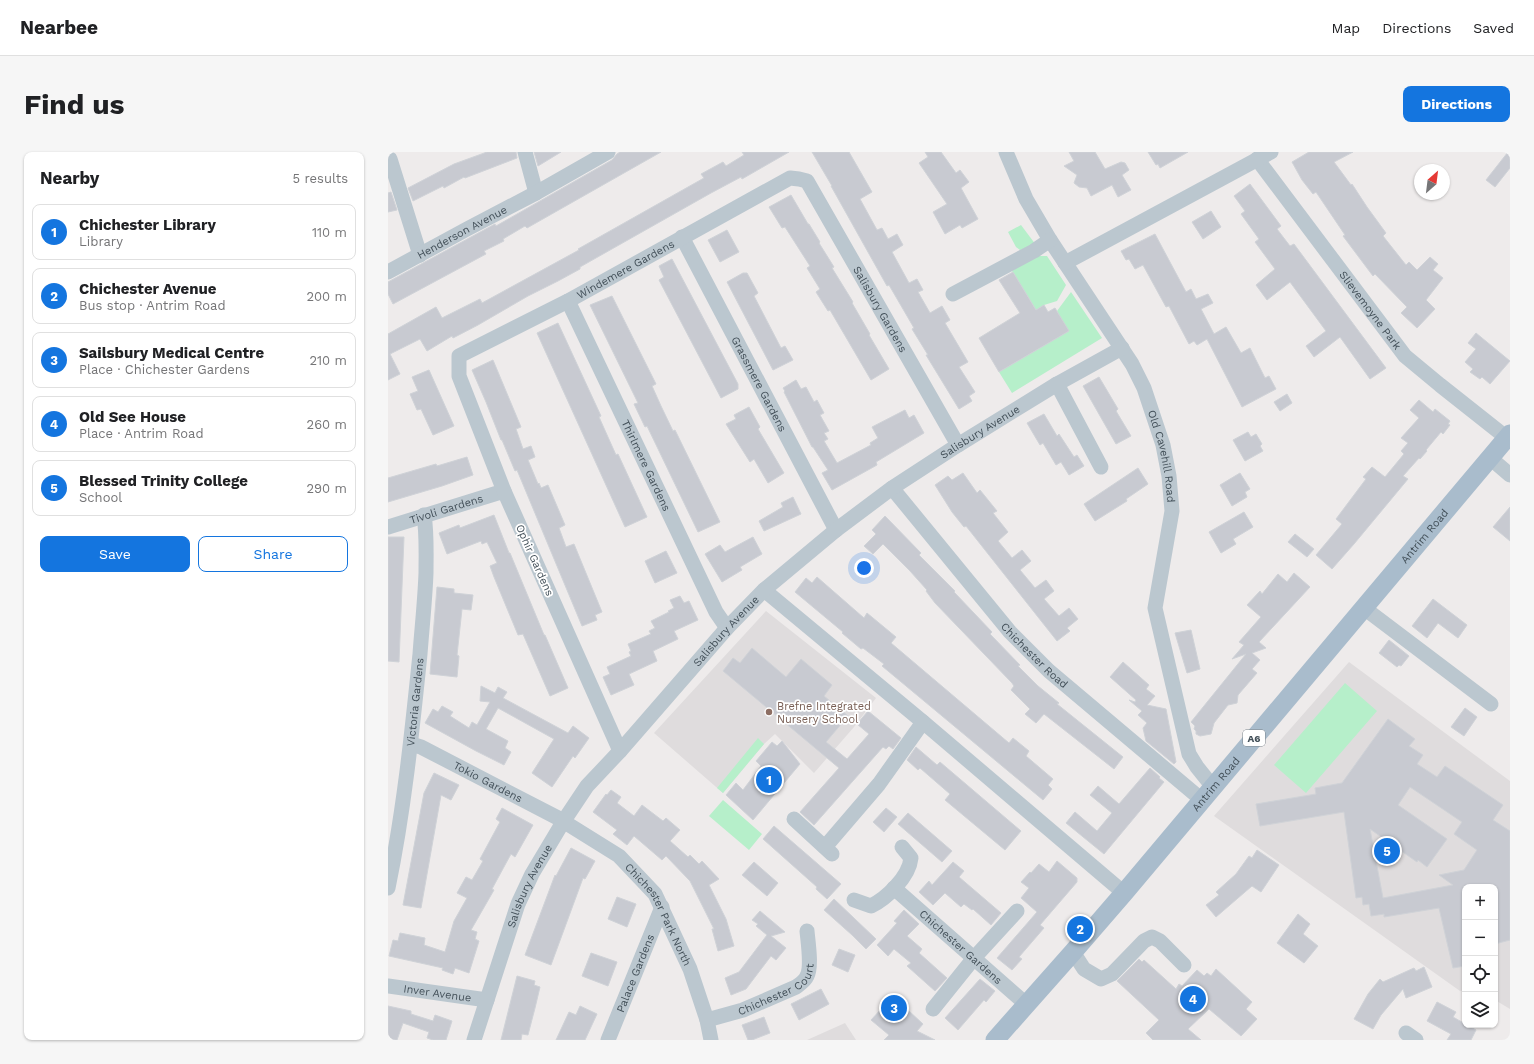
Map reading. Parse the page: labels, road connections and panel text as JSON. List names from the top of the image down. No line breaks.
{"streets":{"main road":["Antrim Road","A6"],"street":["Henderson Avenue","Windemere Gardens","Salisbury Gardens","Slievemoyne Park","Grassmere Gardens","Salisbury Avenue","Old Cavehill Road","Thirlmere Gardens","Tivoli Gardens","Ophir Gardens","Chichester Road","Victoria Gardens","Tokio Gardens","Chichester Park North","Chichester Gardens","Palace Gardens","Chichester Court","Inver Avenue"]},"crossings":[["Windemere Gardens","Salisbury Gardens"],["Windemere Gardens","Grassmere Gardens"],["Windemere Gardens","Thirlmere Gardens"],["Windemere Gardens","Ophir Gardens"],["Salisbury Gardens","Salisbury Avenue"],["Slievemoyne Park","Antrim Road"],["Grassmere Gardens","Salisbury Avenue"],["Salisbury Avenue","Old Cavehill Road"],["Salisbury Avenue","Thirlmere Gardens"],["Salisbury Avenue","Ophir Gardens"],["Salisbury Avenue","Chichester Road"],["Salisbury Avenue","Tokio Gardens"],["Salisbury Avenue","Chichester Park North"],["Salisbury Avenue","Inver Avenue"],["Old Cavehill Road","Antrim Road"],["Old Cavehill Road","Chichester Road"],["Tivoli Gardens","Ophir Gardens"],["Tivoli Gardens","Victoria Gardens"],["Antrim Road","Chichester Road"],["Antrim Road","Chichester Gardens"],["Victoria Gardens","Tokio Gardens"],["Tokio Gardens","Chichester Park North"],["Chichester Park North","Palace Gardens"],["Chichester Park North","Chichester Court"]],"places":["Brefne Integrated Nursery School"],"north":"top right","page":{"header":"Nearbee","nav":["Map","Directions","Saved"],"buttons":["Directions",["Save","Share"]],"title":"Find us","heading":["Nearby","5 results"],"list":[{"mark":"1","name":"Chichester Library","note":"Library","value":"110 m"},{"mark":"2","name":"Chichester Avenue","note":"Bus stop · Antrim Road","value":"200 m"},{"mark":"3","name":"Sailsbury Medical Centre","note":"Place · Chichester Gardens","value":"210 m"},{"mark":"4","name":"Old See House","note":"Place · Antrim Road","value":"260 m"},{"mark":"5","name":"Blessed Trinity College","note":"School","value":"290 m"}],"pins":["1","5","2","4","3"],"map_buttons":["+","−"]}}
